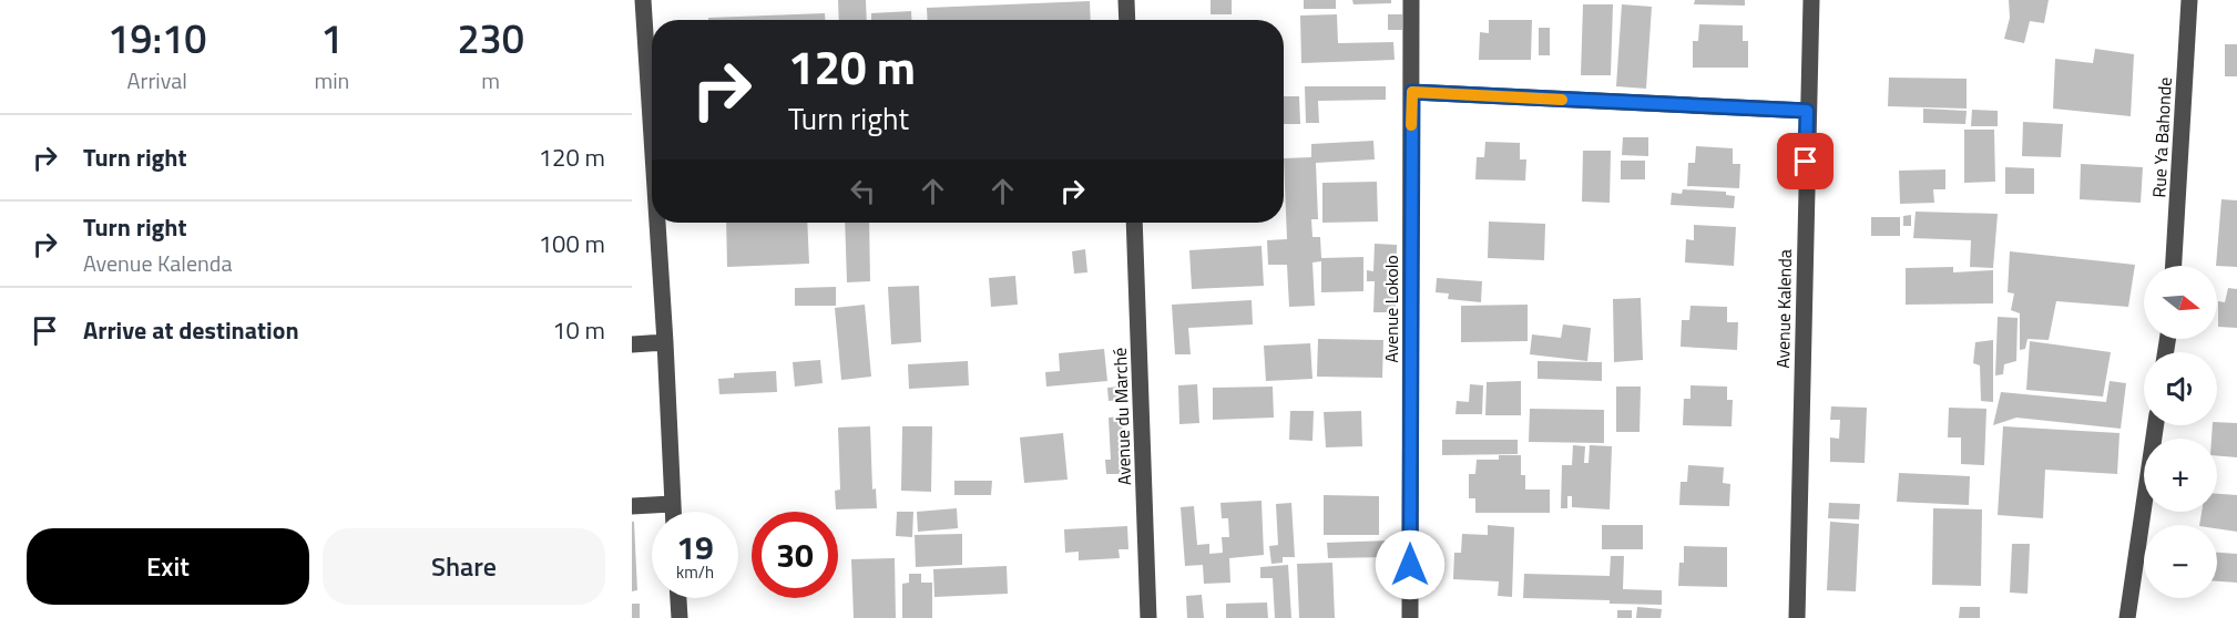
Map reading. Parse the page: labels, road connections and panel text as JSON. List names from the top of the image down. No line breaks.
{"streets":{"street":["Rue Ya Bahonde","Avenue Lokolo","Avenue Kalenda","Avenue du Marché"]},"north":"right","page":{"eta":["19:10","Arrival","1","min","230","m"],"turn":["120 m","Turn right"],"list":[{"name":"Turn right","value":"120 m"},{"name":"Turn right","note":"Avenue Kalenda","value":"100 m"},{"name":"Arrive at destination","value":"10 m"}],"map_buttons":["+","−"],"speed":"19 km/h","limit":"30","buttons":["Exit","Share"]}}
